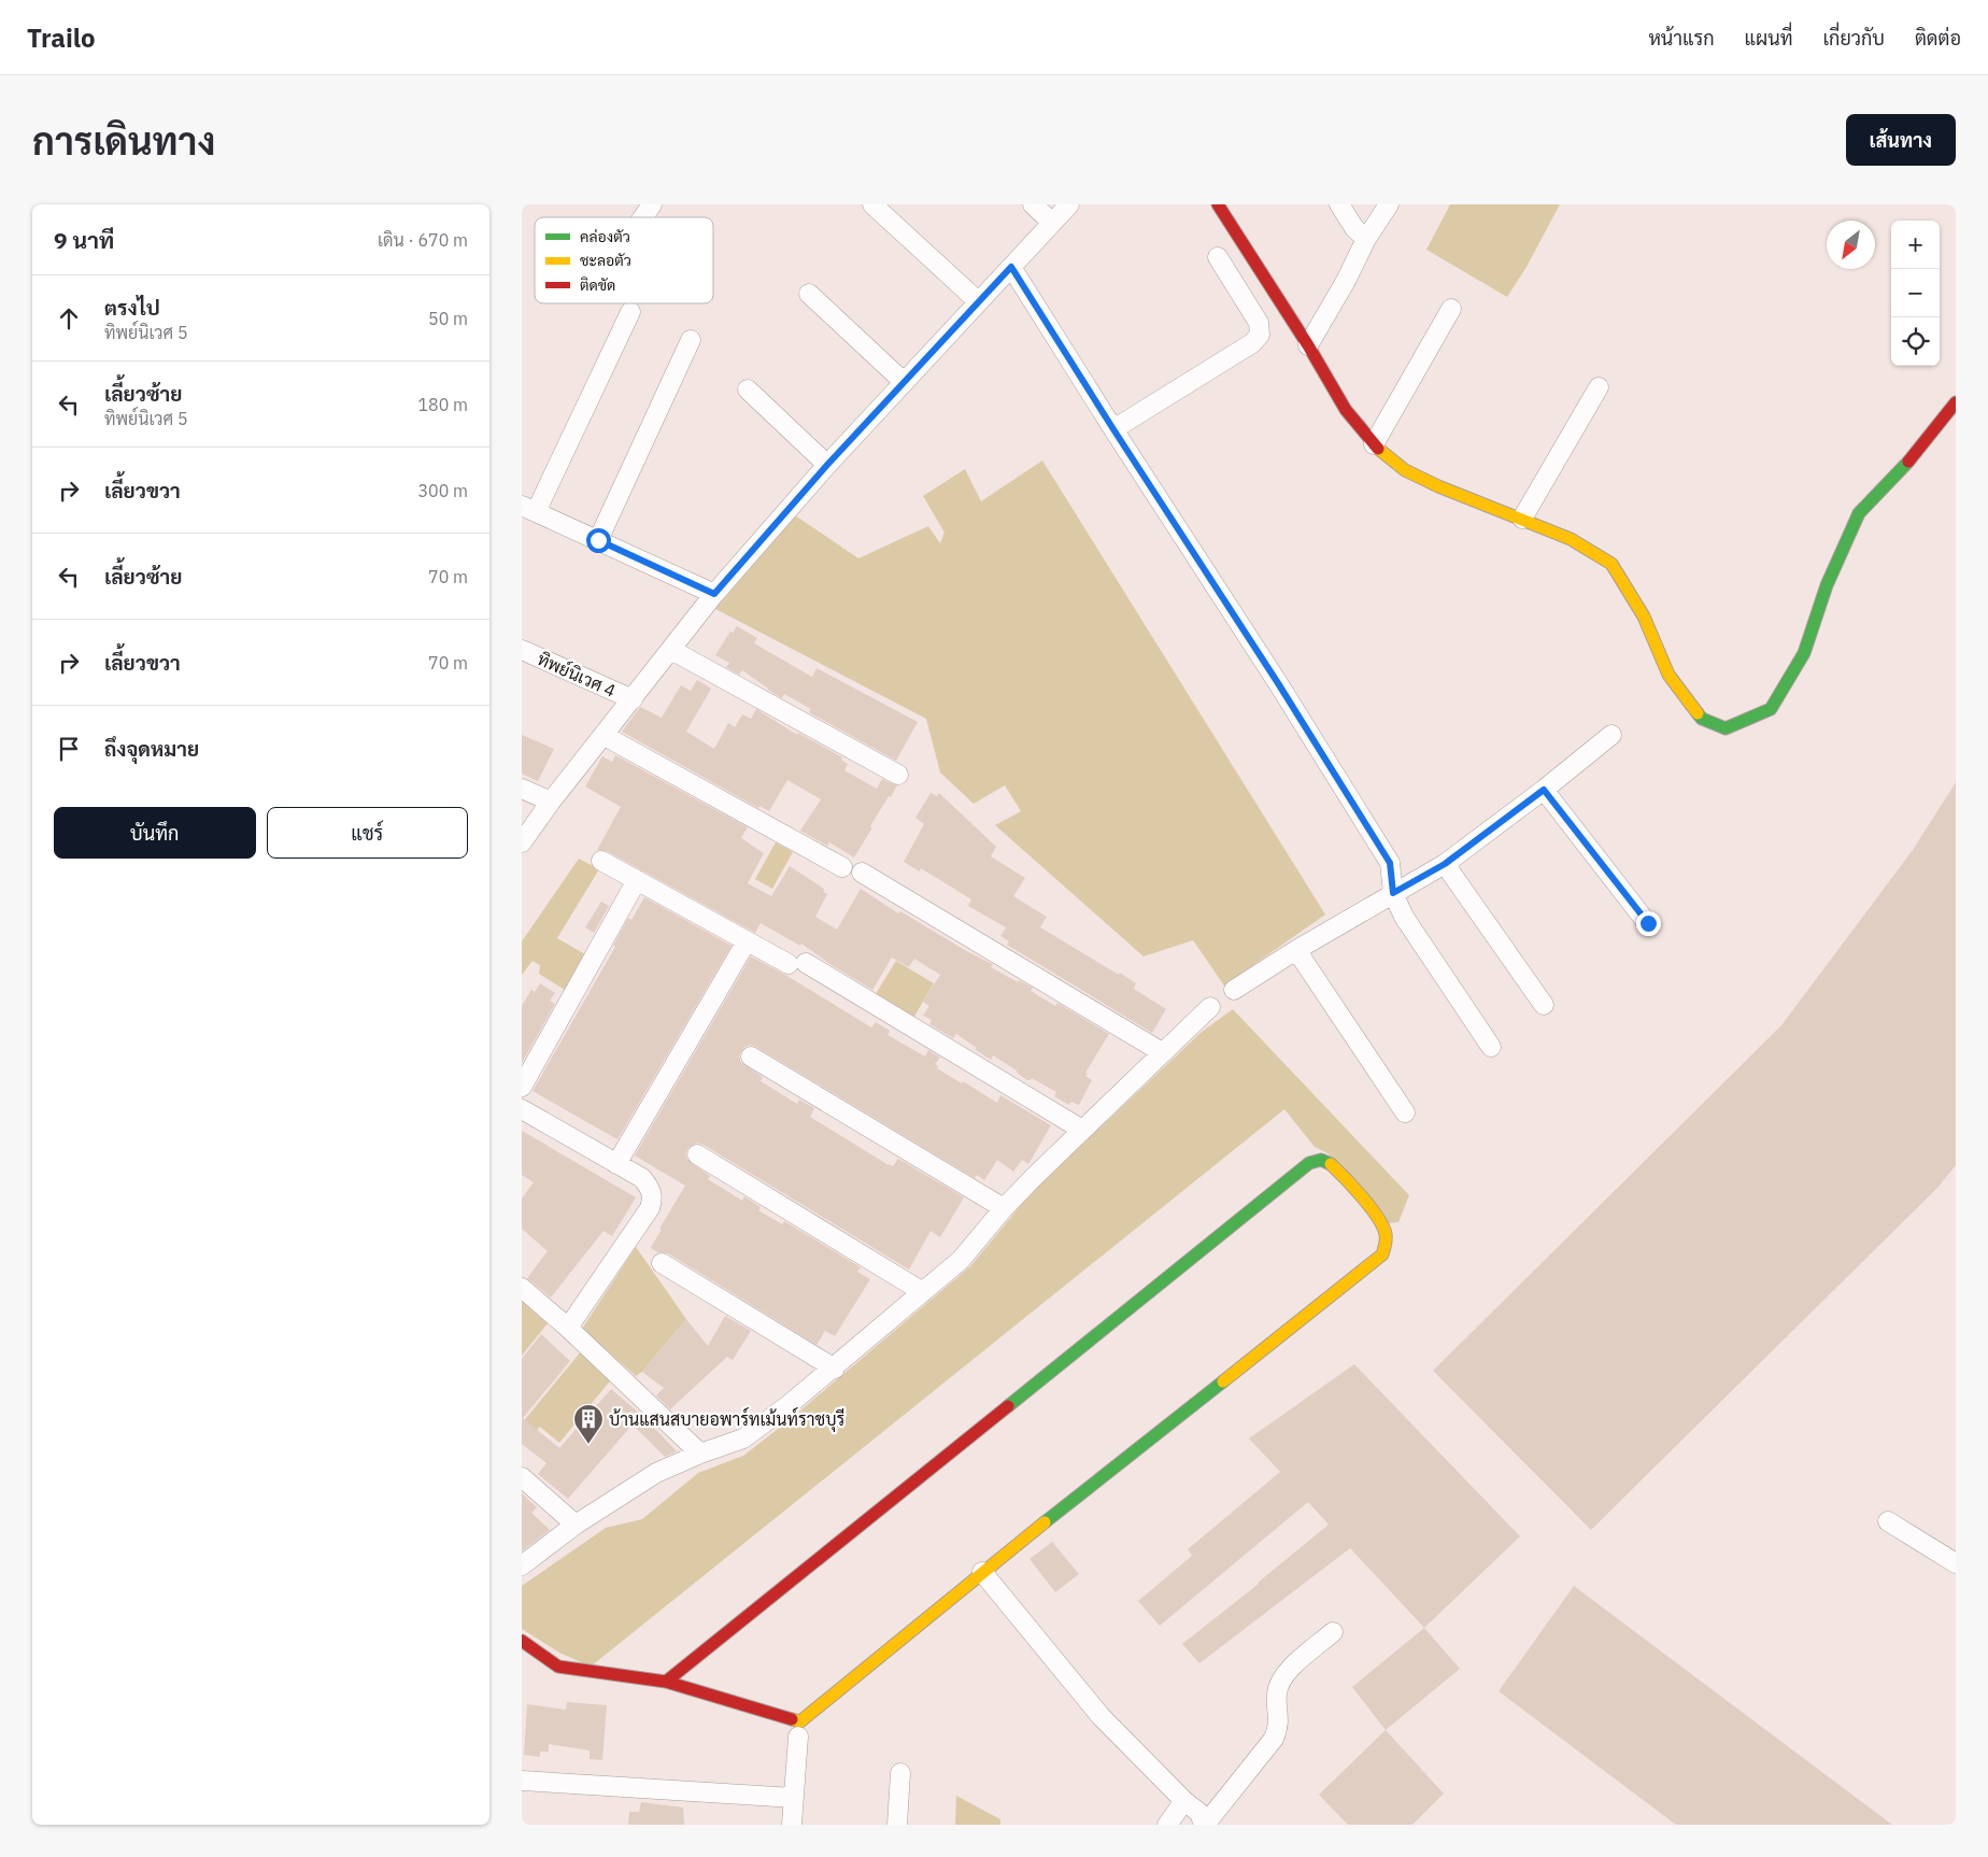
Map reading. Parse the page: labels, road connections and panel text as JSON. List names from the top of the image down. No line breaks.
{"streets":{"street":["ทิพย์นิเวศ 4"]},"places":{"building":["บ้านแสนสบายอพาร์ทเม้นท์ราชบุรี"]},"legend":["คล่องตัว","ชะลอตัว","ติดขัด"],"north":"bottom left","page":{"header":"Trailo","nav":["หน้าแรก","แผนที่","เกี่ยวกับ","ติดต่อ"],"buttons":["เส้นทาง",["บันทึก","แชร์"]],"title":"การเดินทาง","heading":["9 นาที","เดิน · 670 m"],"map_buttons":["+","−"],"list":[["ตรงไป","ทิพย์นิเวศ 5","50 m"],["เลี้ยวซ้าย","ทิพย์นิเวศ 5","180 m"],["เลี้ยวขวา","300 m"],["เลี้ยวซ้าย","70 m"],["เลี้ยวขวา","70 m"],"ถึงจุดหมาย"]}}
